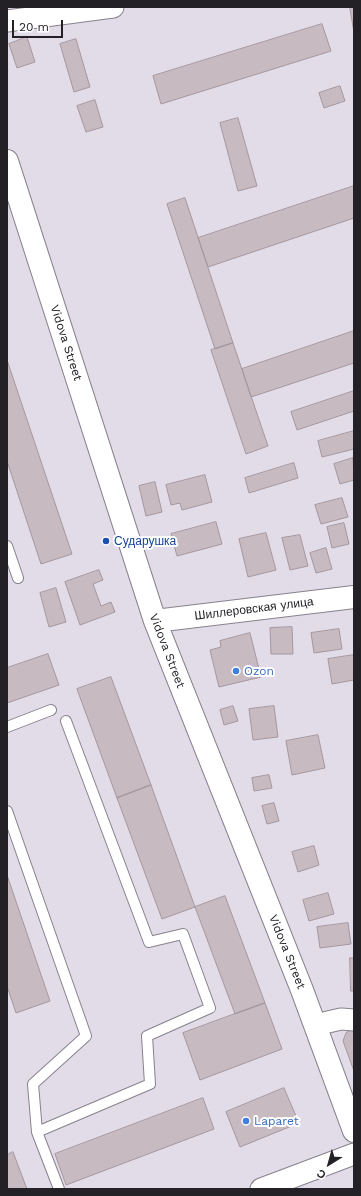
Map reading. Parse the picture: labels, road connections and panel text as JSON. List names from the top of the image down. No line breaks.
{"streets":{"street":["Vidova Street","Шиллеровская улица"]},"crossings":[["Vidova Street","Шиллеровская улица"]],"places":["Сударушка","Ozon","Laparet"],"scale_bar":"20 m","north":"bottom left"}
